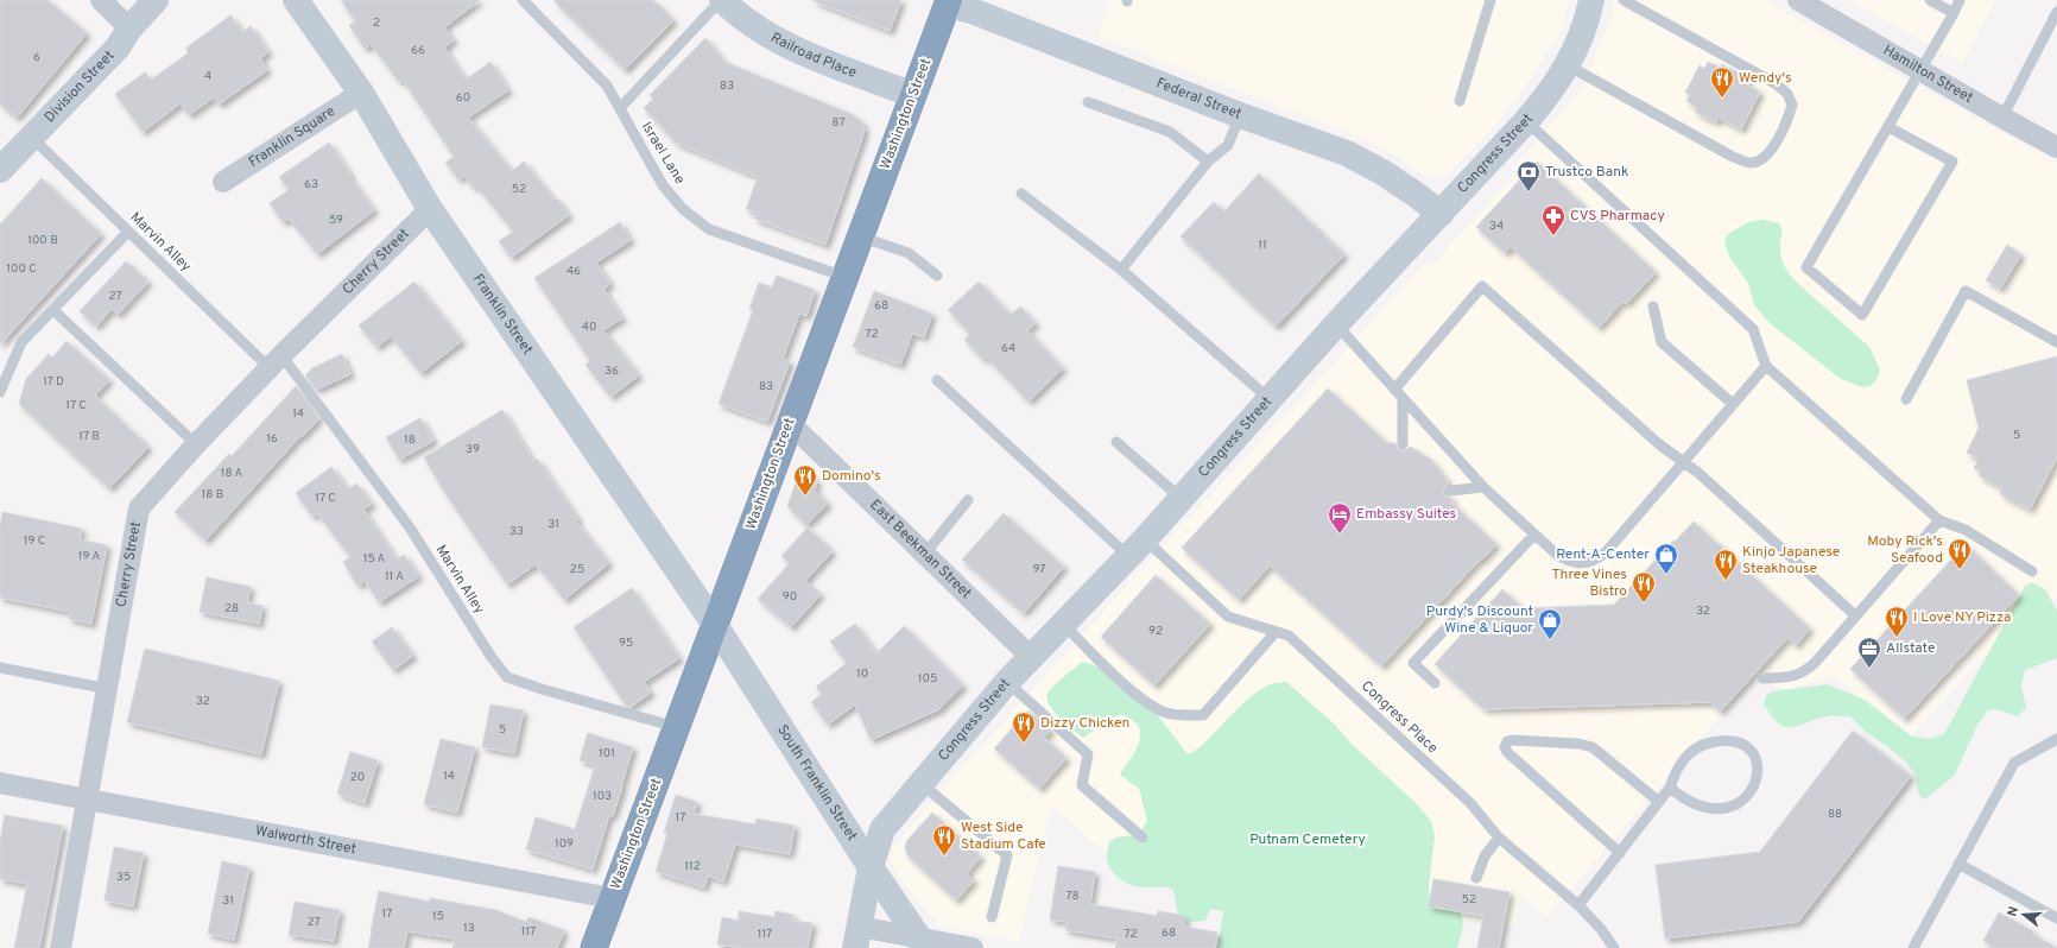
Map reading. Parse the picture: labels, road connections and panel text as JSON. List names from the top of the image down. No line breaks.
{"streets":{"highway":["Washington Street"],"street":["Railroad Place","Hamilton Street","Division Street","Federal Street","Franklin Square","Congress Street","Cherry Street","Franklin Street","East Beekman Street","South Franklin Street","Walworth Street"],"lane":["Israel Lane","Marvin Alley","Congress Place"]},"crossings":[["Railroad Place","Washington Street"],["Division Street","Marvin Alley"],["Federal Street","Washington Street"],["Federal Street","Congress Street"],["Washington Street","Israel Lane"],["Washington Street","Marvin Alley"],["Washington Street","Franklin Street"],["Washington Street","East Beekman Street"],["Washington Street","South Franklin Street"],["Washington Street","Walworth Street"],["Franklin Square","Franklin Street"],["Congress Street","East Beekman Street"],["Congress Street","Congress Place"],["Congress Street","South Franklin Street"],["Marvin Alley","Cherry Street"],["Cherry Street","Franklin Street"],["Cherry Street","Walworth Street"],["Franklin Street","South Franklin Street"]],"parks":["Putnam Cemetery"],"places":{"restaurant":["Wendy's","Domino's","Moby Rick's Seafood","Kinjo Japanese Steakhouse","Three Vines Bistro","I Love NY Pizza","Dizzy Chicken","West Side Stadium Cafe"],"bank":["Trustco Bank"],"pharmacy":["CVS Pharmacy"],"hotel":["Embassy Suites"],"shop":["Rent-A-Center","Purdy's Discount Wine & Liquor"],"office":["Allstate"]},"house_numbers":["2","66","6","4","83","60","87","63","52","59","34","100 B","11","100 C","46","27","68","40","72","64","36","17 D","83","17 C","14","5","17 B","16","18","39","18 A","18 B","17 C","31","33","19 C","19 A","15 A","25","97","11 A","90","28","32","92","95","10","105","32","5","101","14","20","103","88","17","109","112","35","78","52","31","17","15","27","13","117","68","117","72"],"north":"left"}
